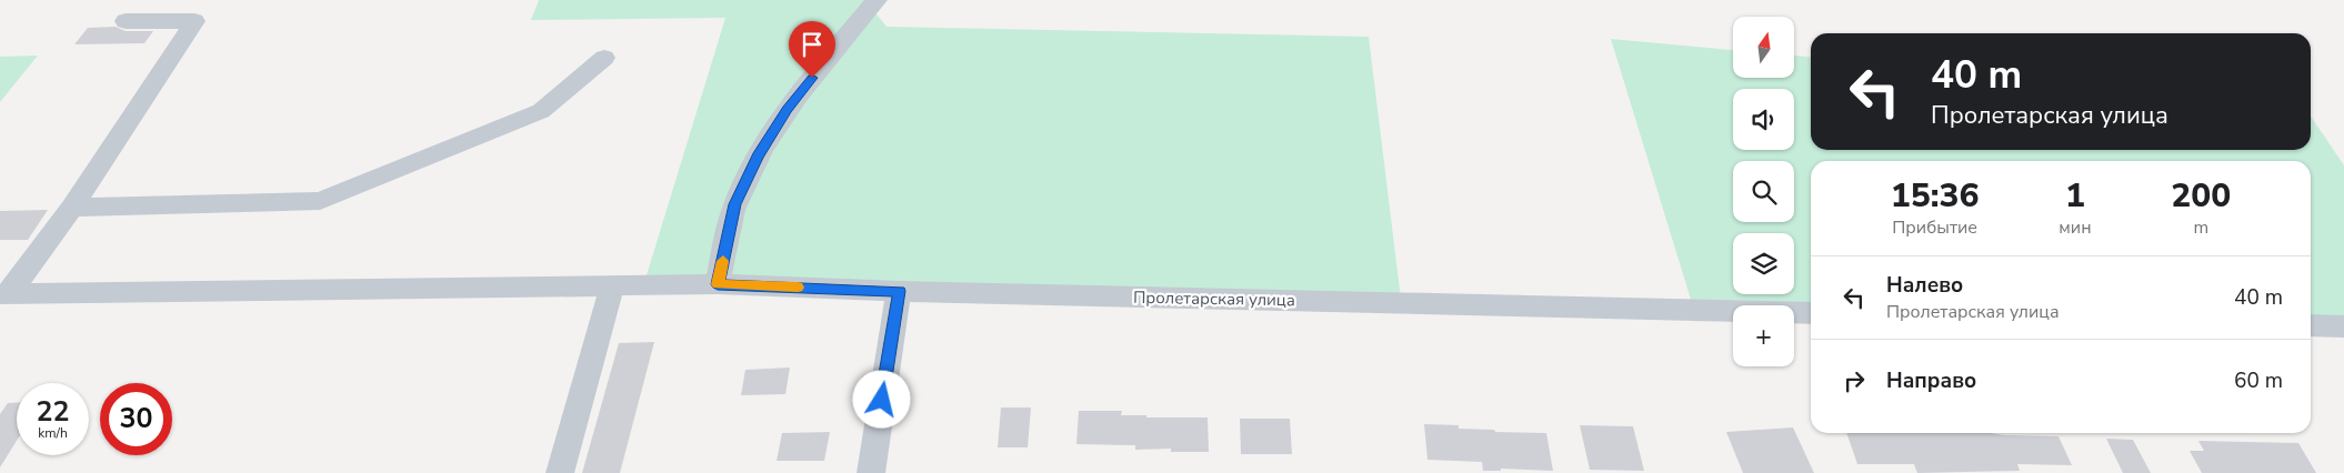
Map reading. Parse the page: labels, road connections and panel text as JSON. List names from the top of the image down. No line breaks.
{"streets":{"street":["Пролетарская улица"]},"north":"top","page":{"map_buttons":"+","turn":["40 m","Пролетарская улица"],"eta":["15:36","Прибытие","1","мин","200","m"],"list":[{"name":"Налево","note":"Пролетарская улица","value":"40 m"},{"name":"Направо","value":"60 m"}],"speed":"22 km/h","limit":"30"}}
